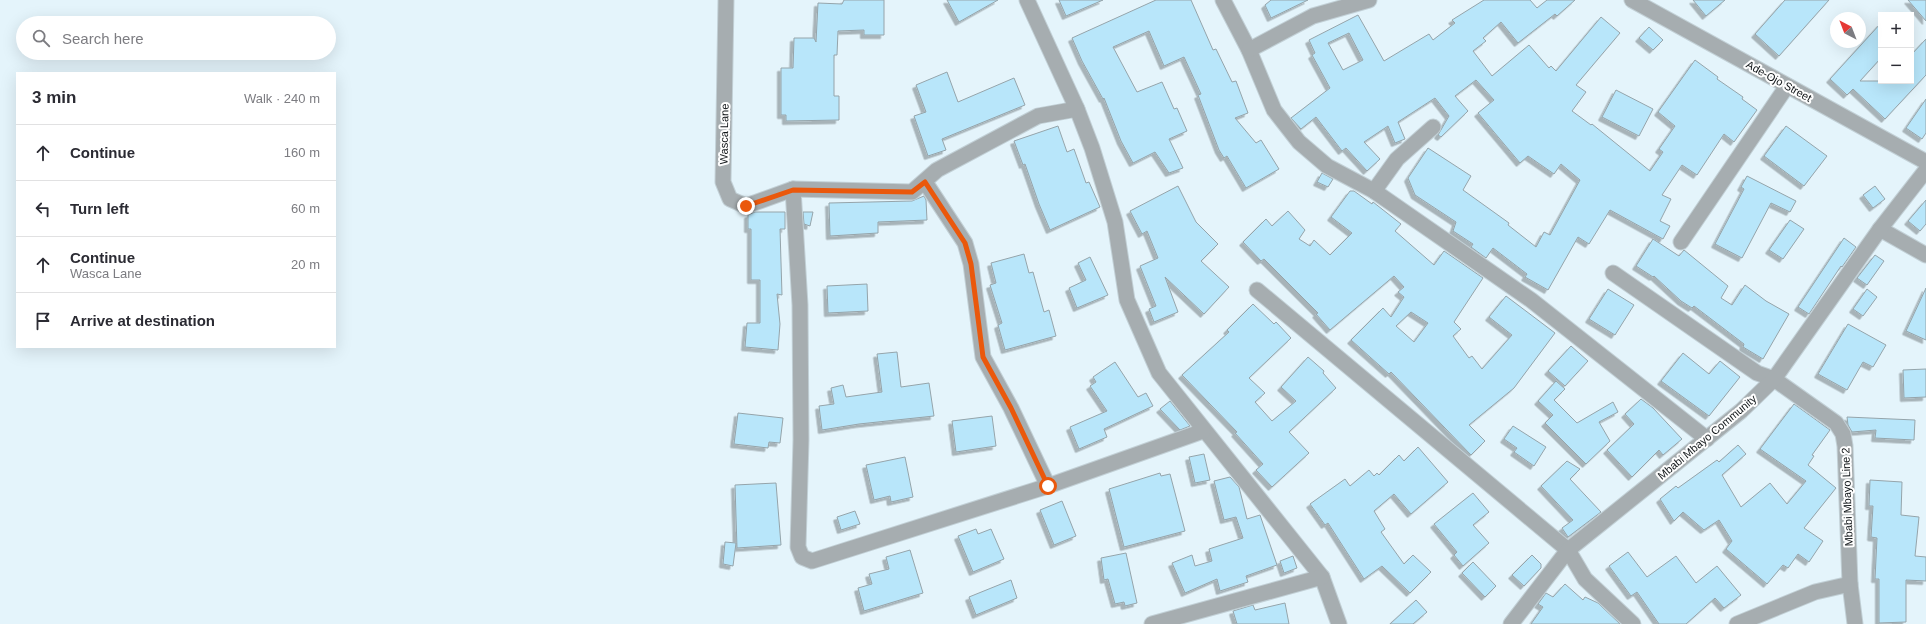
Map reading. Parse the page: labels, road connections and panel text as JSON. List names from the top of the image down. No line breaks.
{"streets":{"street":["Ade-Ojo Street","Wasca Lane","Mbabi Mbayo Community","Mbabi Mbayo Line 2"]},"crossings":[["Mbabi Mbayo Community","Mbabi Mbayo Line 2"]],"north":"top left","page":{"map_buttons":["+","−"],"search":"Search here","heading":["3 min","Walk · 240 m"],"list":[["Continue","160 m"],["Turn left","60 m"],["Continue","Wasca Lane","20 m"],"Arrive at destination"]}}
